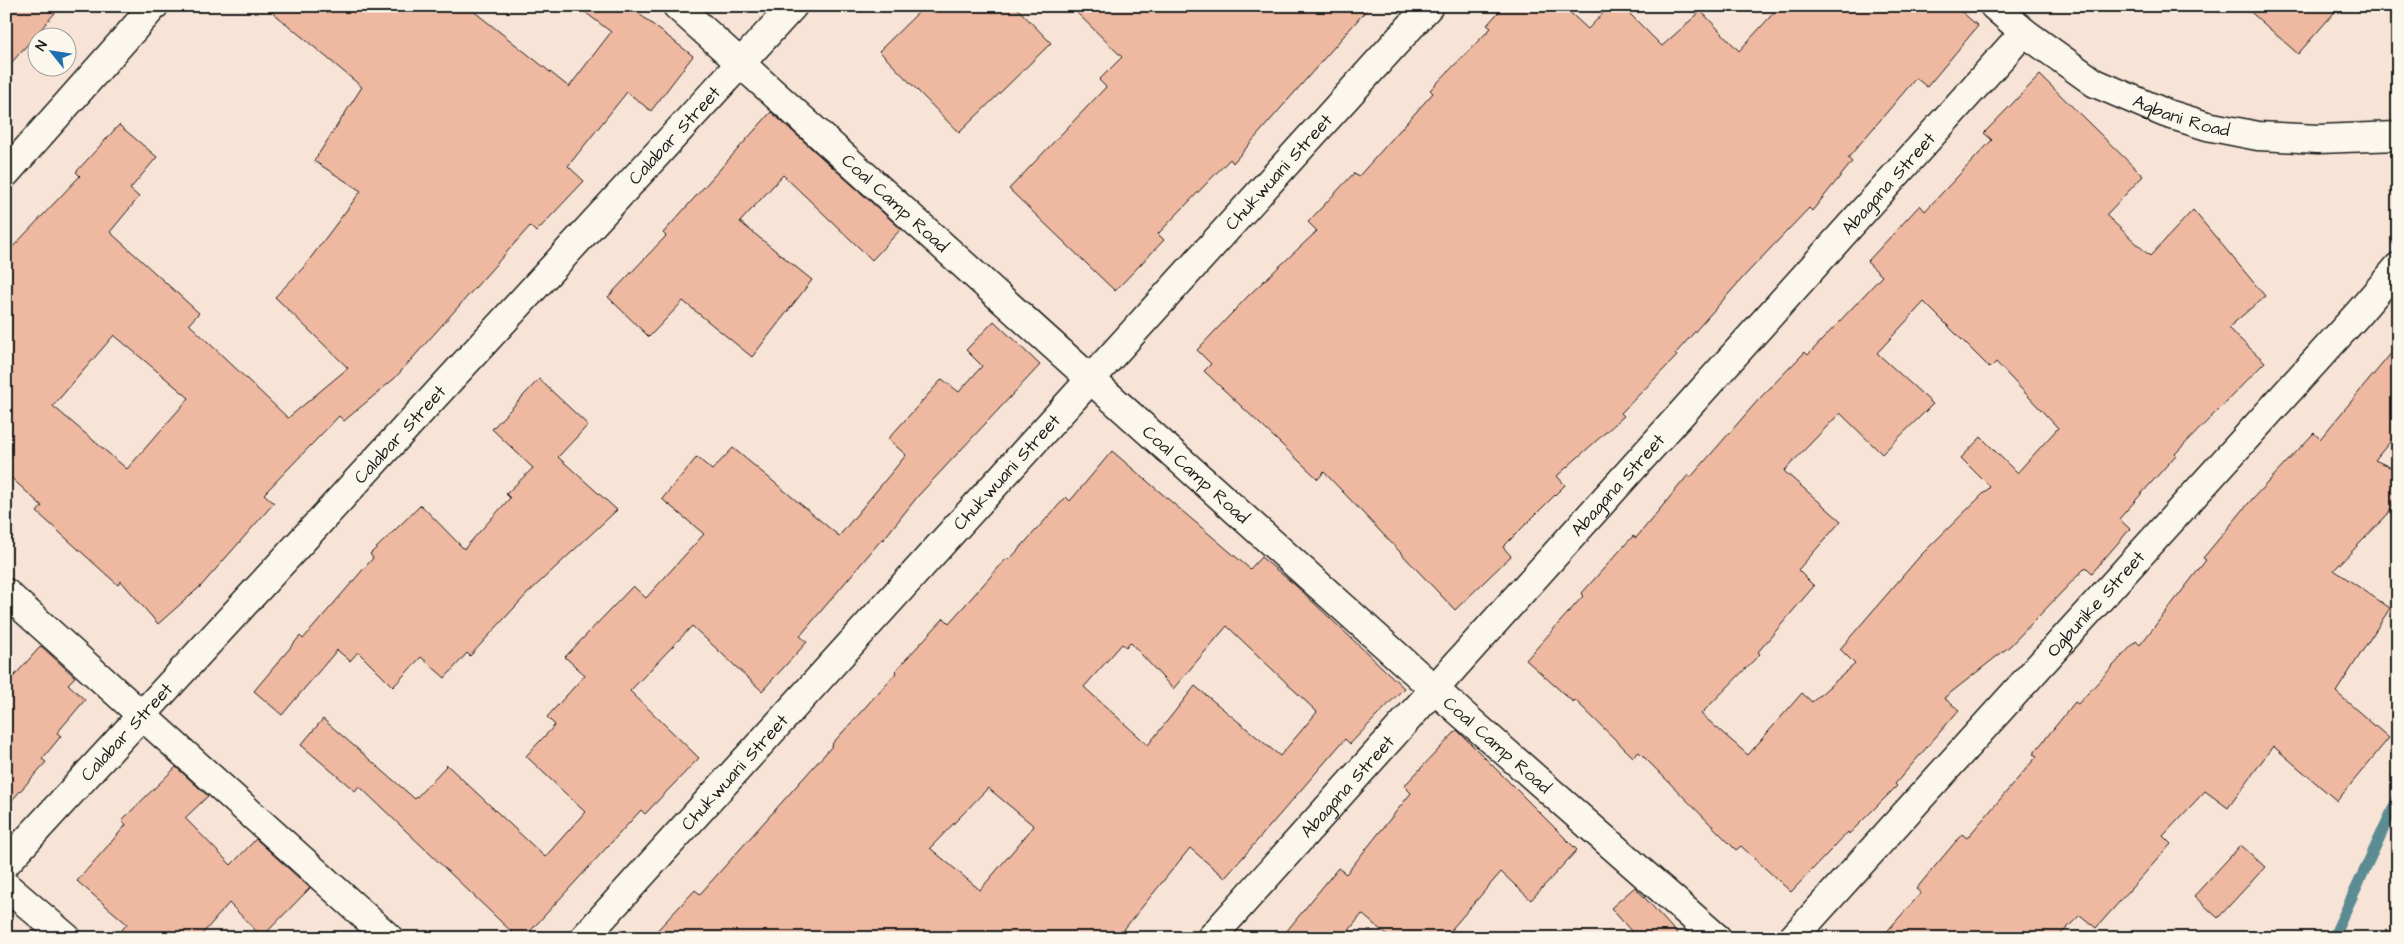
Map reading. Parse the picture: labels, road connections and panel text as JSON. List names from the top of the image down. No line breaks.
{"streets":{"street":["Agbani Road","Calabar Street","Chukwuani Street","Abagana Street","Coal Camp Road","Ogbunike Street"]},"crossings":[["Agbani Road","Abagana Street"],["Calabar Street","Coal Camp Road"],["Chukwuani Street","Coal Camp Road"],["Abagana Street","Coal Camp Road"]],"north":"top left"}
